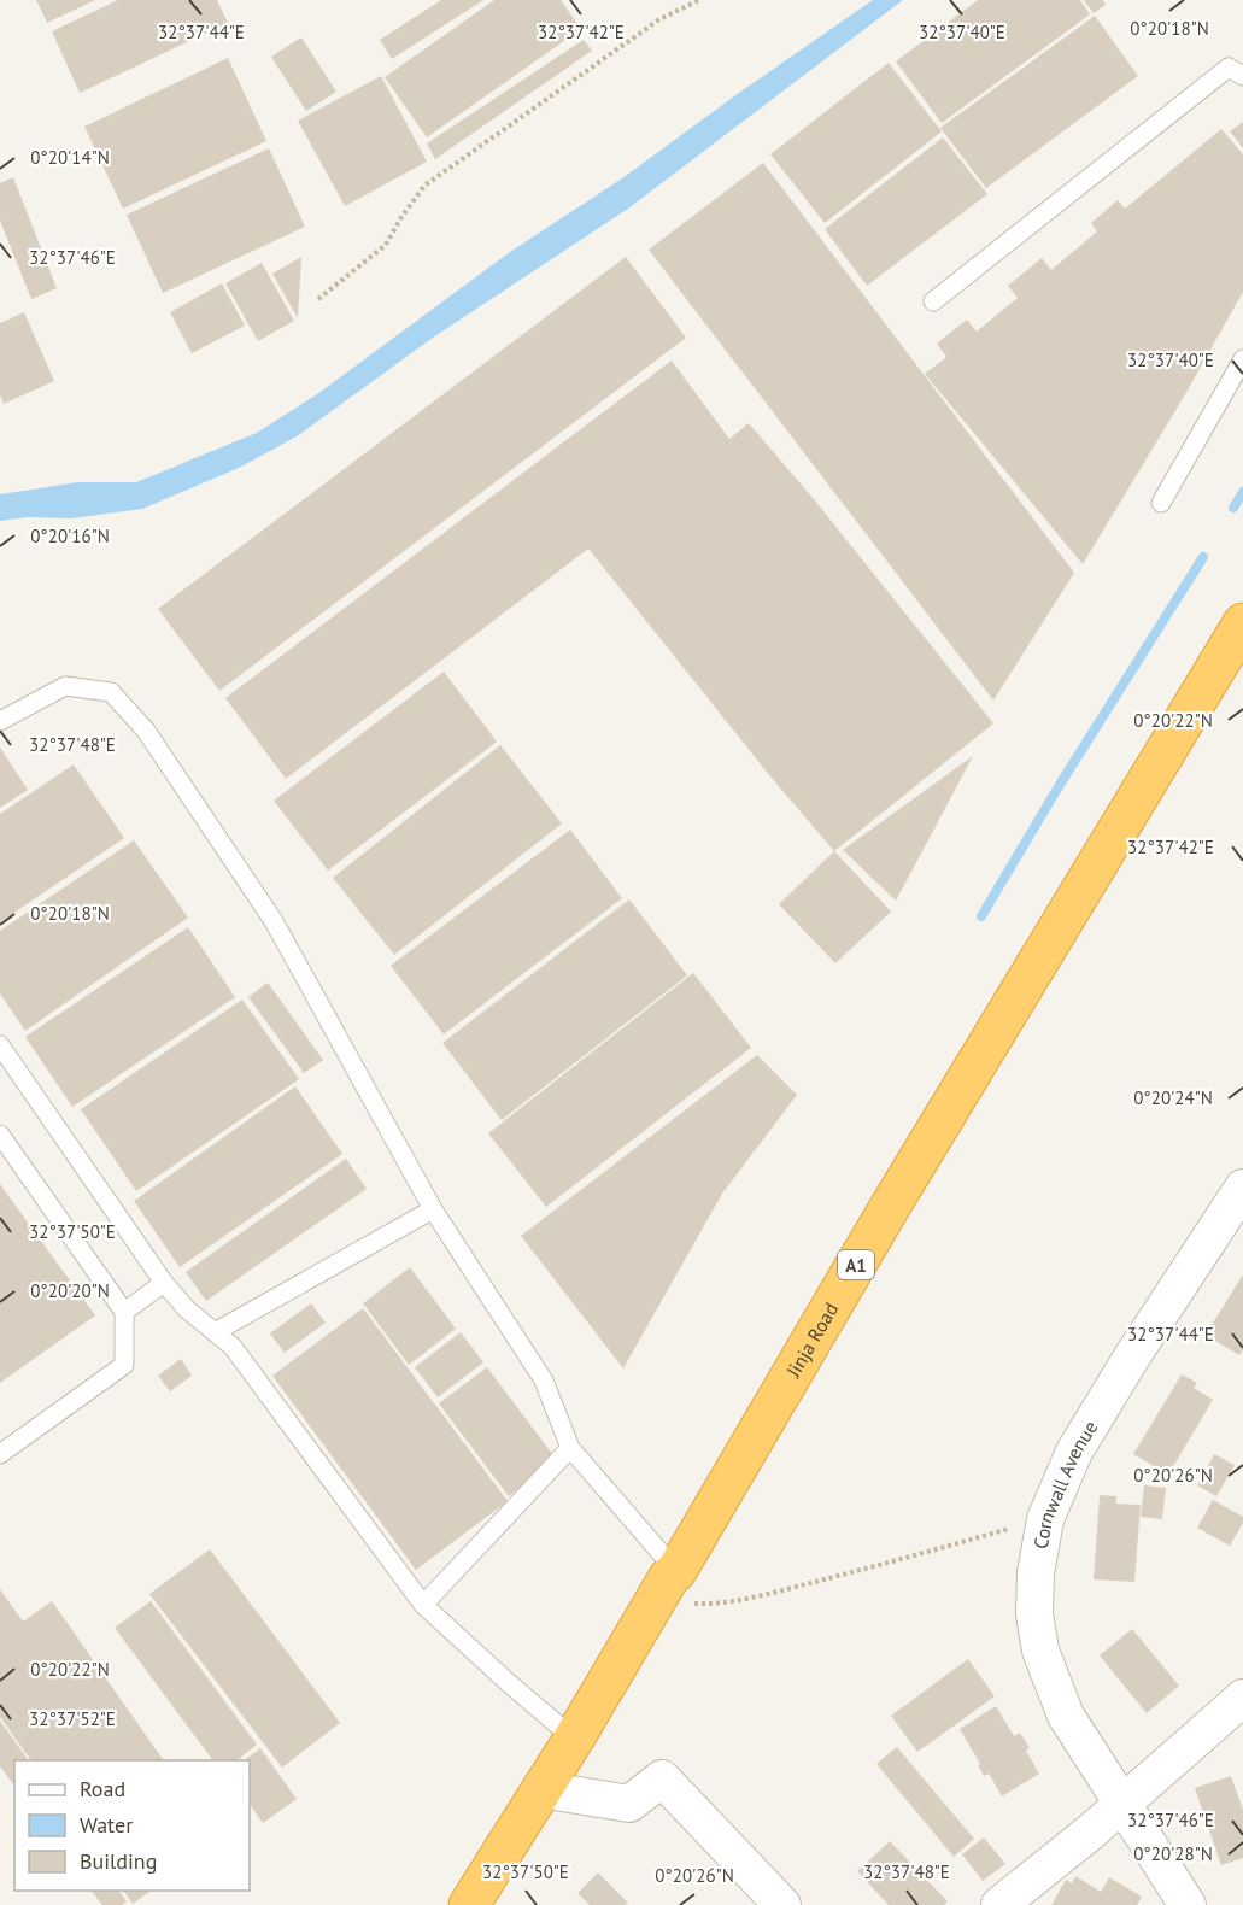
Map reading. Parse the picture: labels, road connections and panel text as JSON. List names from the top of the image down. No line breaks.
{"streets":{"highway":["A1","Jinja Road"],"street":["Cornwall Avenue"]},"legend":["Road","Water","Building"],"coordinates":["0°20'18\"N","32°37'44\"E","32°37'42\"E","32°37'40\"E","0°20'14\"N","32°37'46\"E","0°20'16\"N","0°20'22\"N","32°37'48\"E","0°20'24\"N","32°37'50\"E","0°20'20\"N","0°20'26\"N","32°37'52\"E","0°20'28\"N"]}
